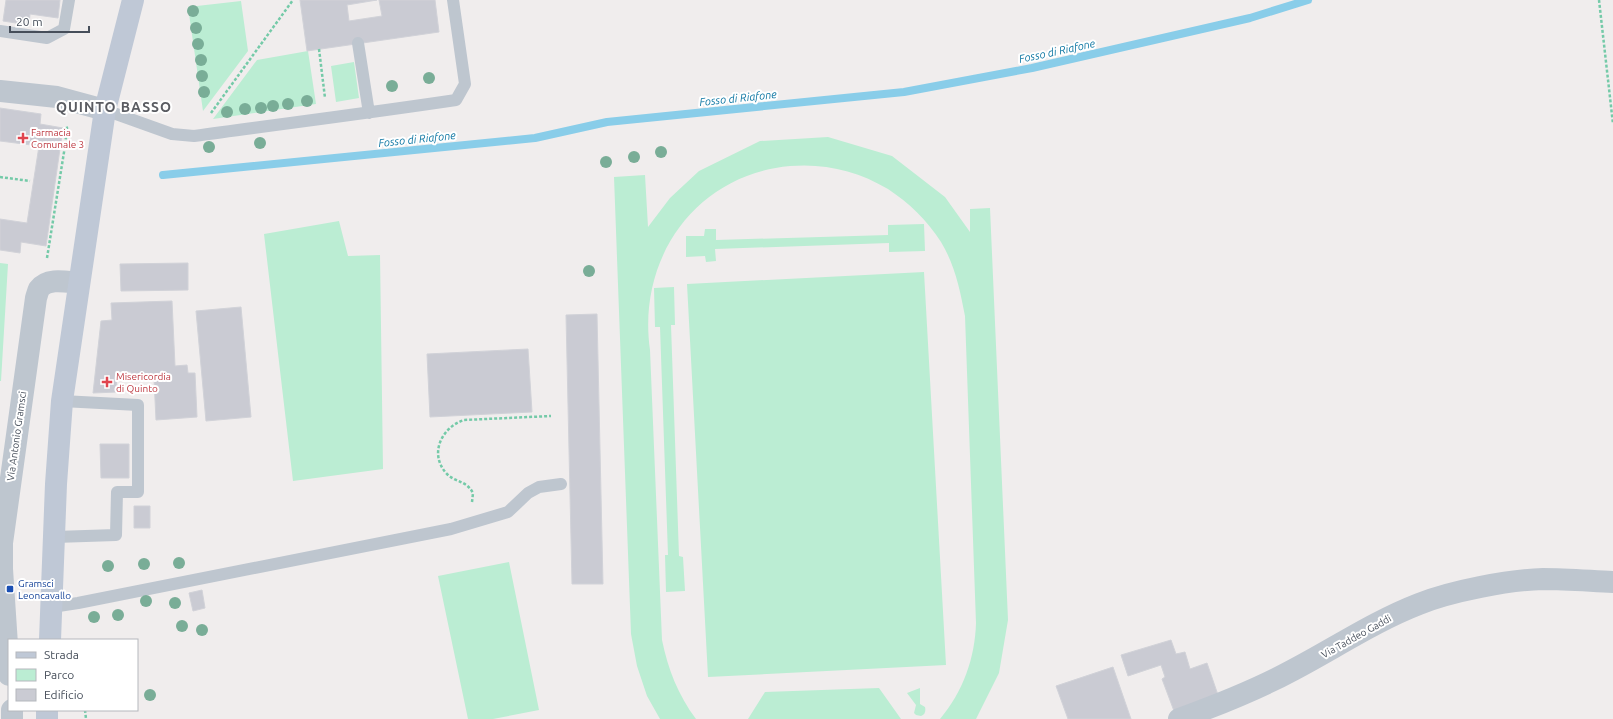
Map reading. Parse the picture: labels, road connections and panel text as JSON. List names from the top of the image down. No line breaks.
{"streets":{"street":["Via Antonio Gramsci","Via Taddeo Gaddi"]},"districts":["QUINTO BASSO"],"water":["Fosso di Riafone"],"places":{"health":["Farmacia Comunale 3","Misericordia di Quinto"],"transit":["Gramsci Leoncavallo"]},"legend":["Strada","Parco","Edificio"],"scale_bar":"20 m"}
